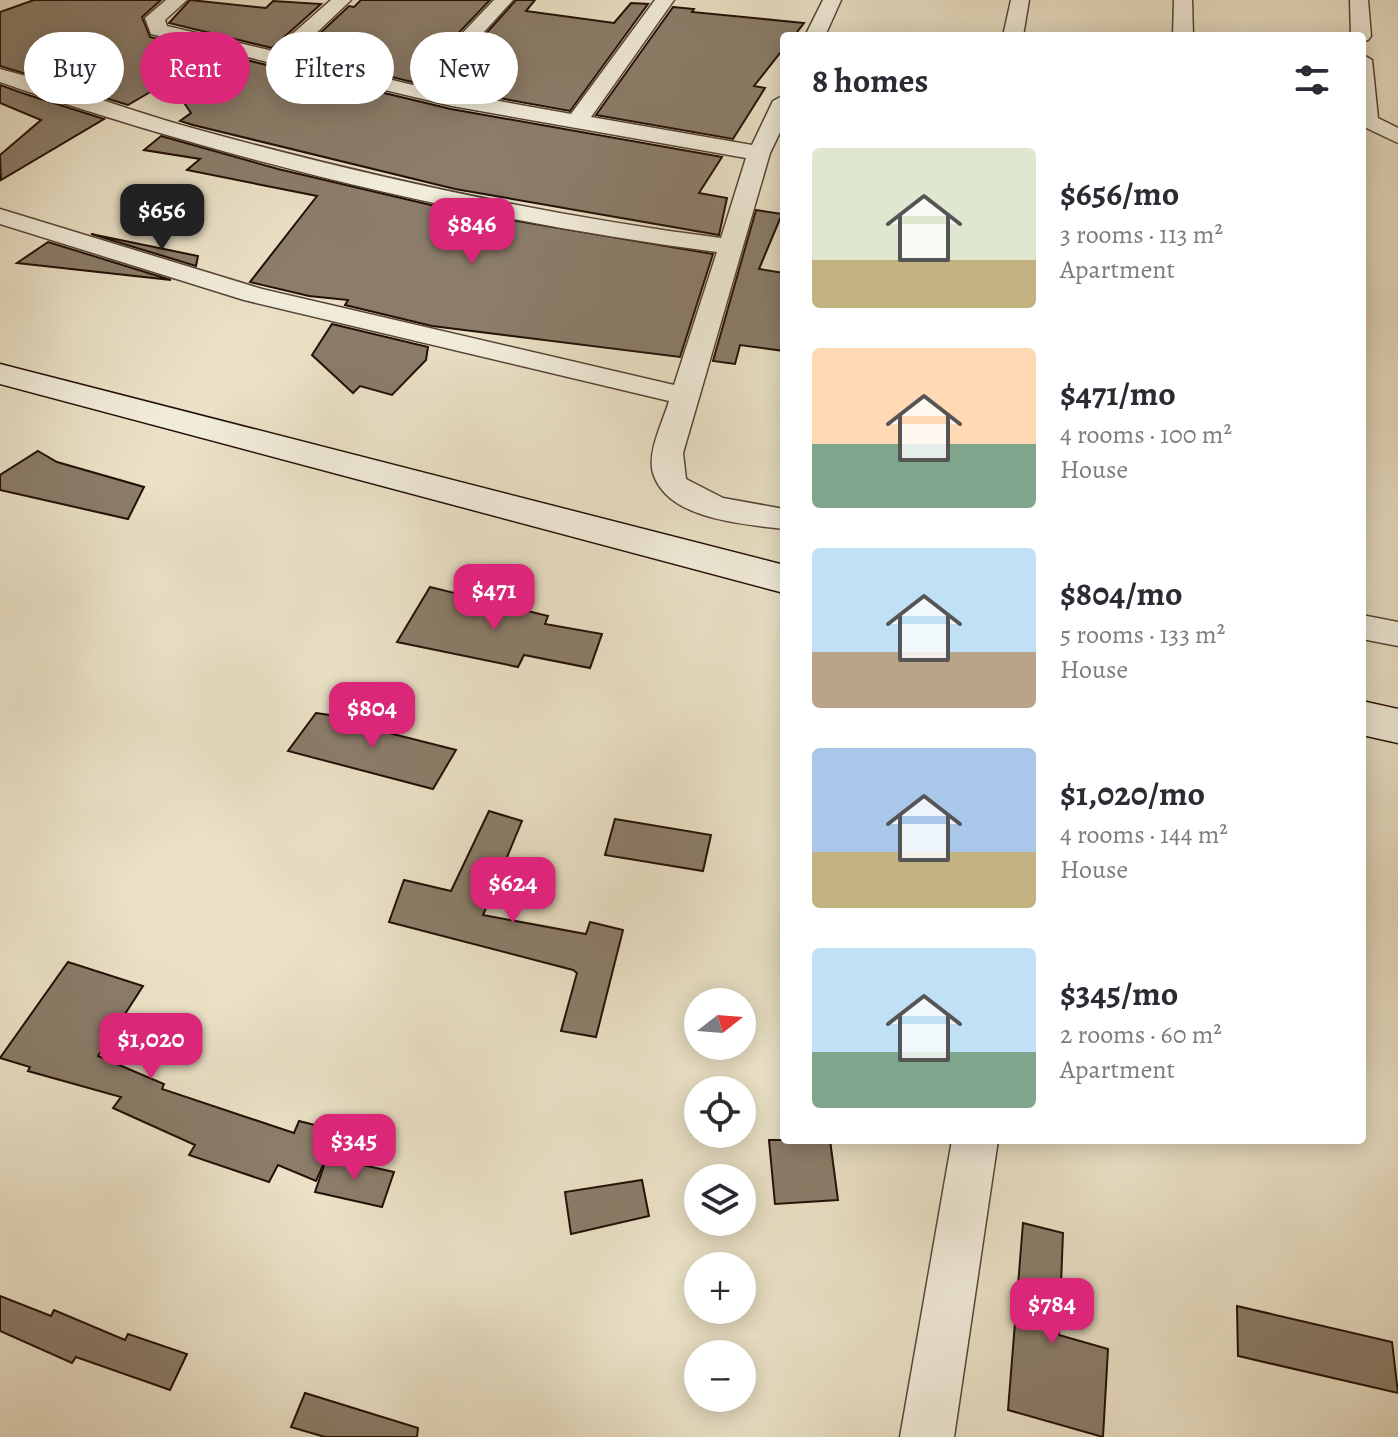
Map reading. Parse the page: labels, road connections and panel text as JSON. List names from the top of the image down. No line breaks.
{"north":"right","page":{"chip":["Buy","Rent","Filters","New"],"heading":"8 homes","list":[{"name":"$656/mo","note":"3 rooms · 113 m² · Apartment"},{"name":"$471/mo","note":"4 rooms · 100 m² · House"},{"name":"$804/mo","note":"5 rooms · 133 m² · House"},{"name":"$1,020/mo","note":"4 rooms · 144 m² · House"},{"name":"$345/mo","note":"2 rooms · 60 m² · Apartment"}],"price":["$656","$846","$471","$804","$624","$1,020","$345","$784"],"map_buttons":["+","−"]}}
